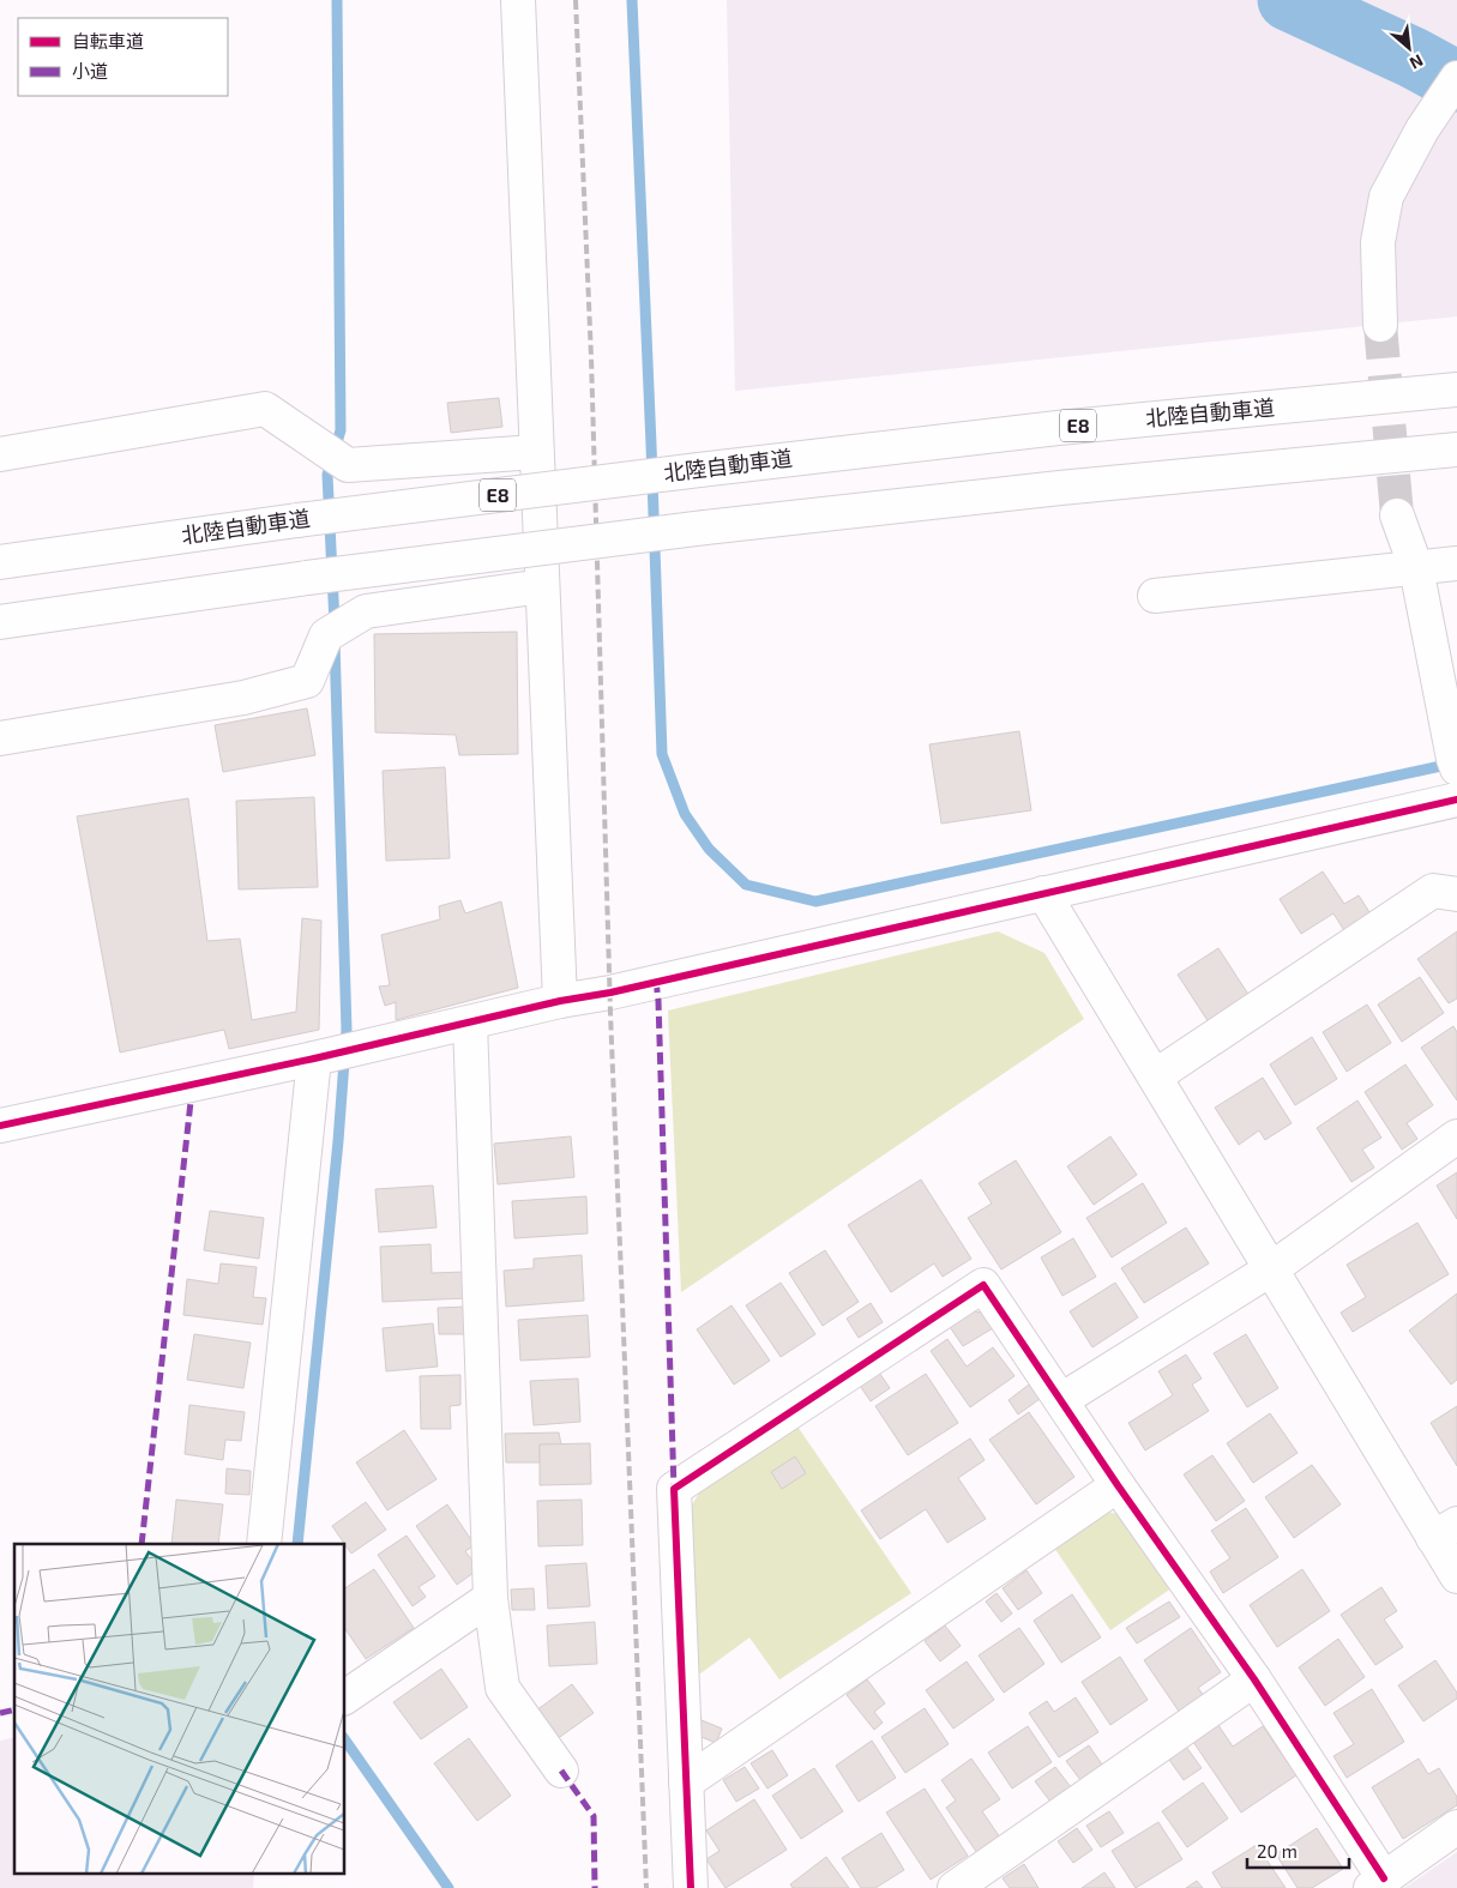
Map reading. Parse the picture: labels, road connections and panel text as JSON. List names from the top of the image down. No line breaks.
{"streets":{"main road":["北陸自動車道","E8"]},"legend":["自転車道","小道"],"scale_bar":"20 m","north":"bottom right"}
